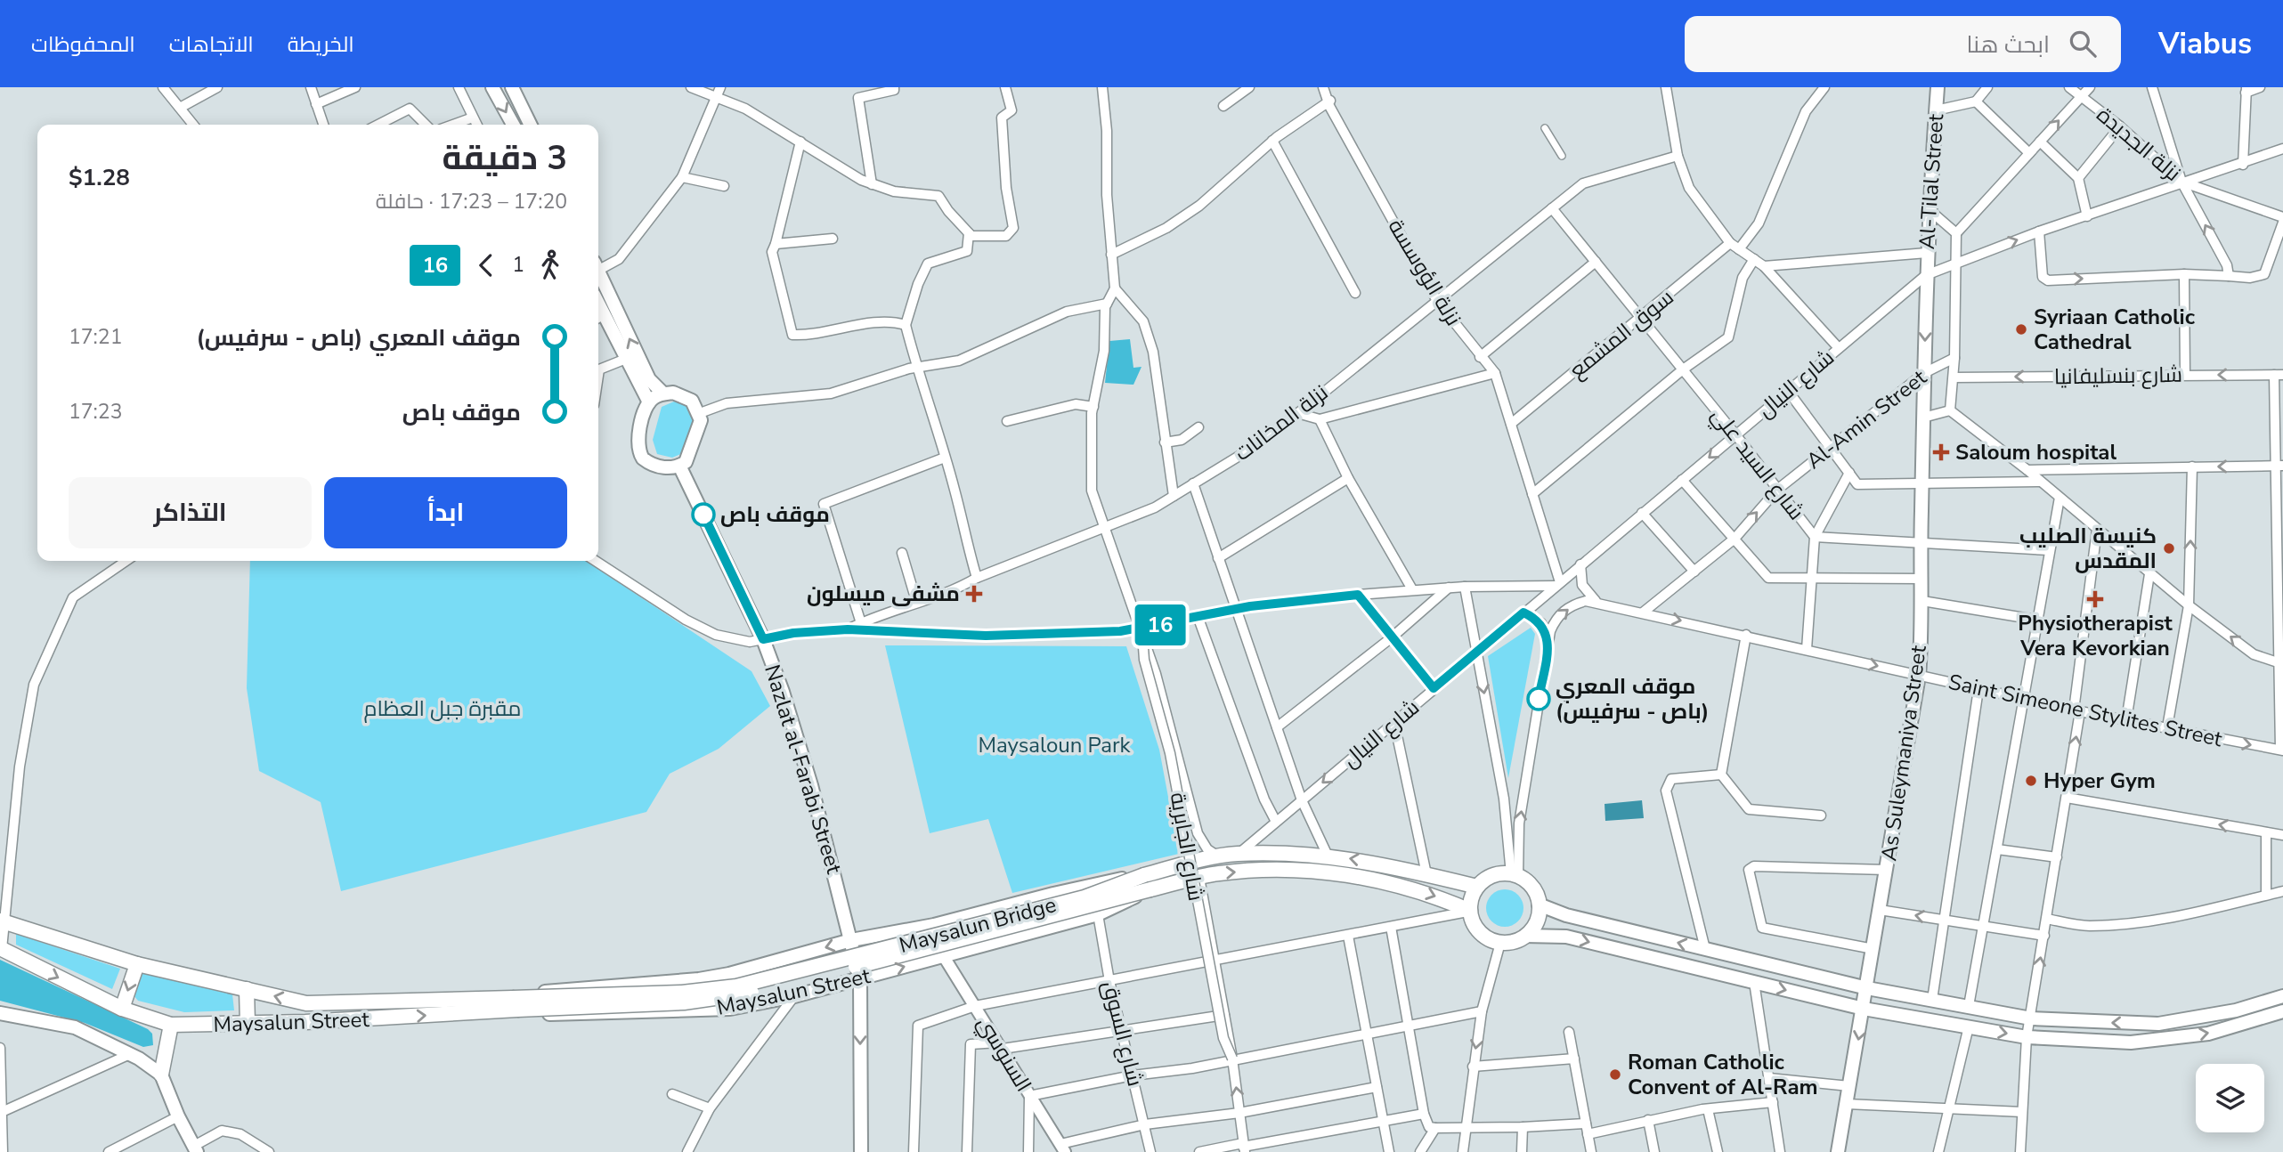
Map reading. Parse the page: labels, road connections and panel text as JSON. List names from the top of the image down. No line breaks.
{"streets":{"main road":["Al-Tilal Street","As Suleymaniya Street","Nazlat al-Farabi Street","Maysalun Bridge","Maysalun Street"],"street":["نزلة الجديدة","نزلة الؤوسسة","سوق المشمع","شارع بنسليفانيا","شارع النيال","Al-Amin Street","نزلة المخانات","شارع السيد علي","Saint Simeone Stylites Street","شارع الجابرية","شارع السوق","السنوسي"]},"crossings":[["نزلة الجديدة","شارع النيال"],["Al-Tilal Street","شارع النيال"],["Al-Tilal Street","As Suleymaniya Street"],["نزلة الؤوسسة","سوق المشمع"],["نزلة الؤوسسة","شارع النيال"],["نزلة الؤوسسة","نزلة المخانات"],["سوق المشمع","شارع السيد علي"],["شارع النيال","شارع السيد علي"],["شارع النيال","As Suleymaniya Street"],["شارع النيال","Maysalun Street"],["Al-Amin Street","شارع السيد علي"],["Al-Amin Street","Saint Simeone Stylites Street"],["Al-Amin Street","As Suleymaniya Street"],["نزلة المخانات","شارع السيد علي"],["شارع السيد علي","As Suleymaniya Street"],["Saint Simeone Stylites Street","As Suleymaniya Street"],["Nazlat al-Farabi Street","Maysalun Street"],["Maysalun Bridge","Maysalun Street"],["Maysalun Street","شارع السوق"],["Maysalun Street","السنوسي"]],"one_way":["شارع بنسليفانيا","Saint Simeone Stylites Street"],"parks":["مقبرة جبل العظام","Maysaloun Park"],"places":{"other":["Syriaan Catholic Cathedral","موقف باص","كنيسة الصليب المقدس","موقف المعري (باص - سرفيس)","Hyper Gym","Roman Catholic Convent of Al-Ram"],"health":["Saloum hospital","مشفى ميسلون","Physiotherapist Vera Kevorkian"]},"lines":["bus line 16"],"page":{"header":"Viabus","search":"ابحث هنا","nav":["الخريطة","الاتجاهات","المحفوظات"],"on_map":"16","heading":["3 دقيقة","17:20 – 17:23 · حافلة","$1.28"],"legs":["1","16"],"list":[{"name":"موقف المعري (باص - سرفيس)","value":"17:21"},{"name":"موقف باص","value":"17:23"}],"buttons":["ابدأ","التذاكر"]}}
